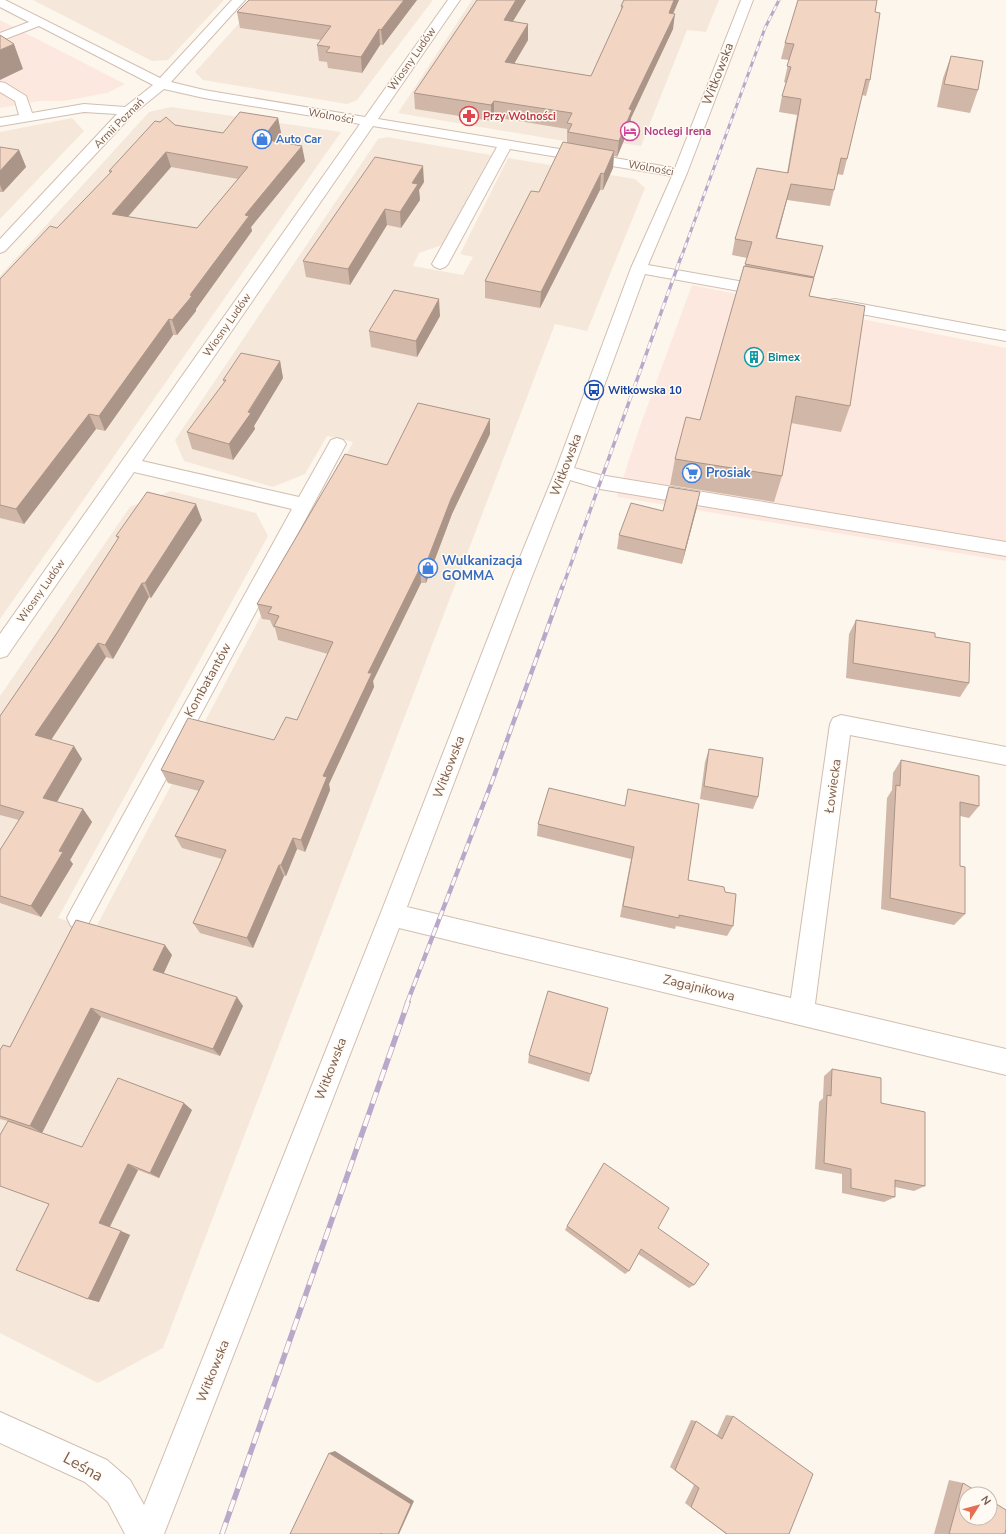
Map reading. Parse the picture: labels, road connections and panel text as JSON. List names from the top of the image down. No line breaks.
{"streets":{"street":["Wiosny Ludów","Witkowska","Wolności","Armii Poznań","Kombatantów","Łowiecka","Zagajnikowa","Leśna"]},"crossings":[["Wiosny Ludów","Wolności"],["Witkowska","Wolności"],["Witkowska","Zagajnikowa"],["Wolności","Armii Poznań"],["Łowiecka","Zagajnikowa"]],"places":{"pharmacy":["Przy Wolności"],"hotel":["Noclegi Irena"],"shop":["Auto Car","Wulkanizacja GOMMA"],"building":["Bimex"],"bus stop":["Witkowska 10"],"supermarket":["Prosiak"]},"north":"top right"}
